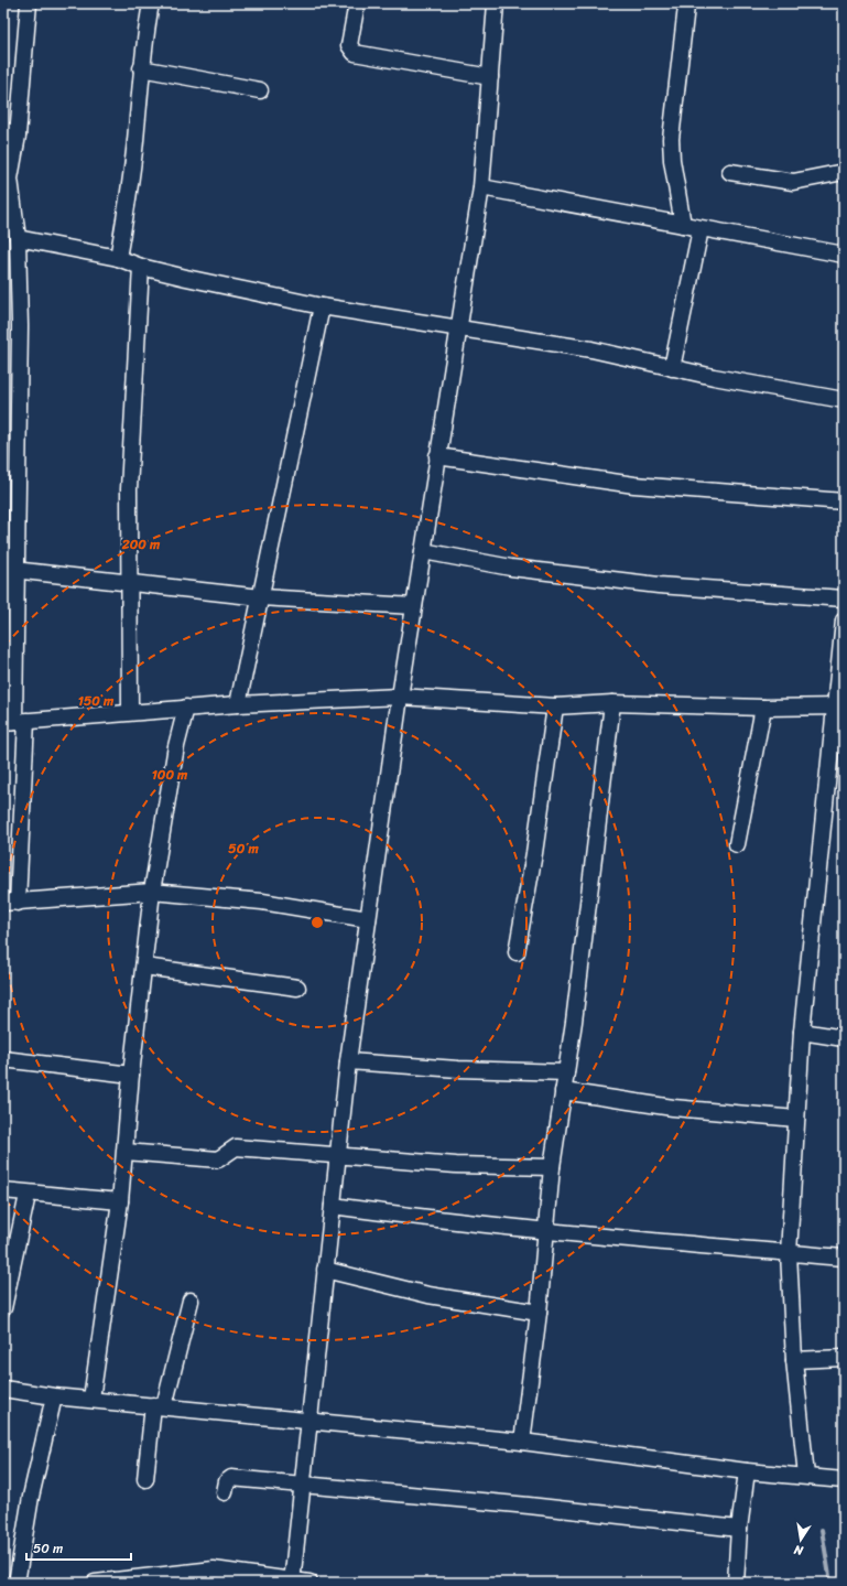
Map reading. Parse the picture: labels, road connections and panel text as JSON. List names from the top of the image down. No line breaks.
{"scale_bar":"50 m","north":"bottom","rings":["200 m","150 m","100 m","50 m"]}
